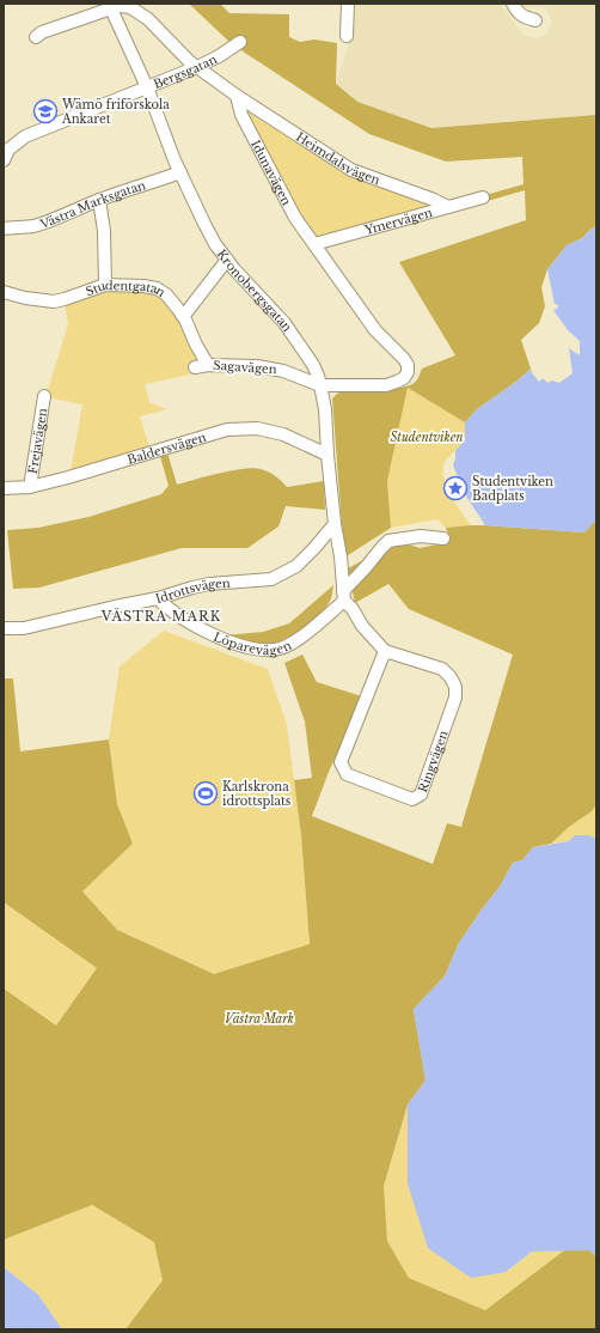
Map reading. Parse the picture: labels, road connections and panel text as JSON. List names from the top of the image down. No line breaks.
{"streets":{"street":["Bergsgatan","Heimdalsvägen","Idunavägen","Västra Marksgatan","Ymervägen","Kronobergsgatan","Studentgatan","Sagavägen","Frejavägen","Baldersvägen","Idrottsvägen","Löparevägen","Ringvägen"]},"crossings":[["Bergsgatan","Kronobergsgatan"],["Heimdalsvägen","Idunavägen"],["Heimdalsvägen","Ymervägen"],["Idunavägen","Ymervägen"],["Idunavägen","Kronobergsgatan"],["Idunavägen","Sagavägen"],["Västra Marksgatan","Kronobergsgatan"],["Kronobergsgatan","Sagavägen"],["Kronobergsgatan","Baldersvägen"],["Kronobergsgatan","Idrottsvägen"],["Kronobergsgatan","Löparevägen"],["Studentgatan","Sagavägen"],["Frejavägen","Baldersvägen"],["Idrottsvägen","Löparevägen"]],"districts":["VÄSTRA MARK"],"parks":["Studentviken","Västra Mark"],"places":{"school or university":["Wämö friförskola Ankaret"],"place":["Studentviken Badplats"],"sports":["Karlskrona idrottsplats"]}}
